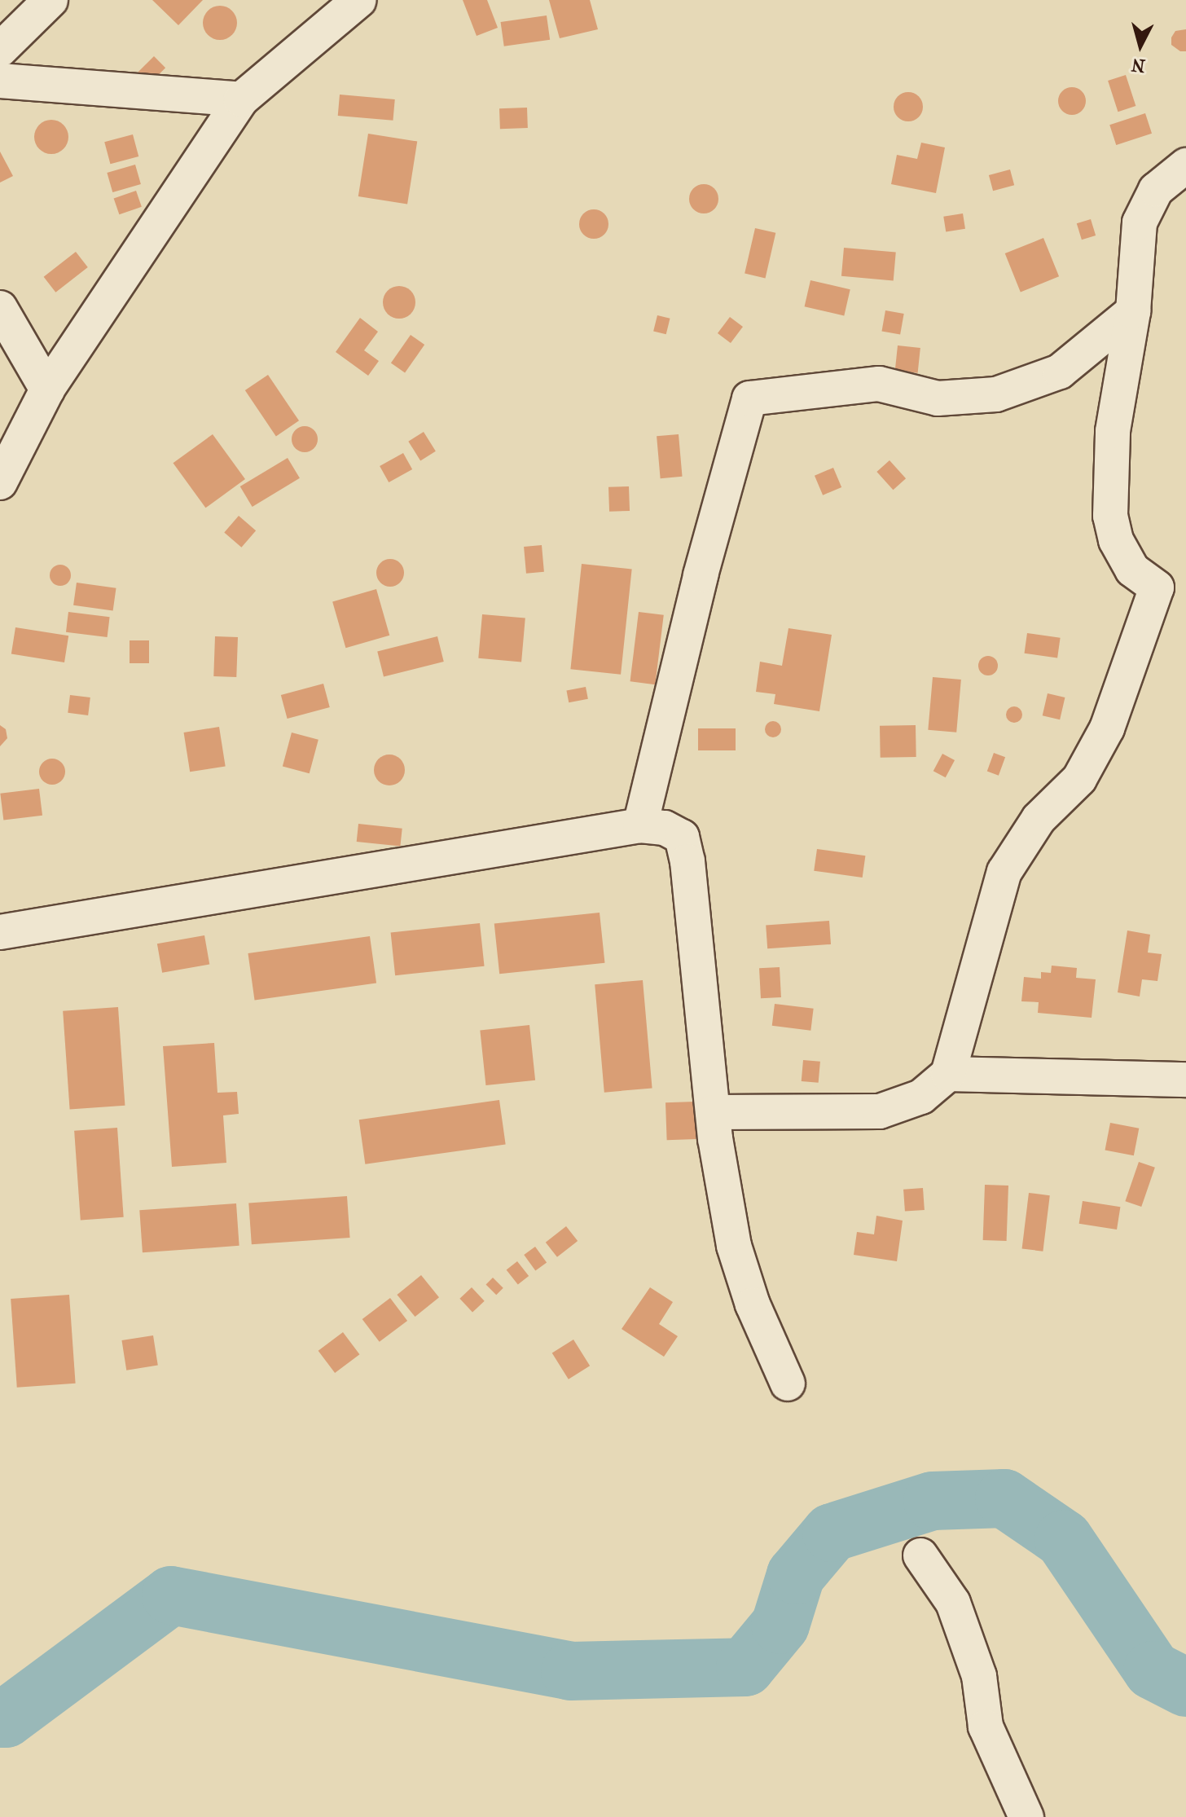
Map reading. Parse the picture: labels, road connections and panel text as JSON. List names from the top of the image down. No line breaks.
{"north":"bottom"}
